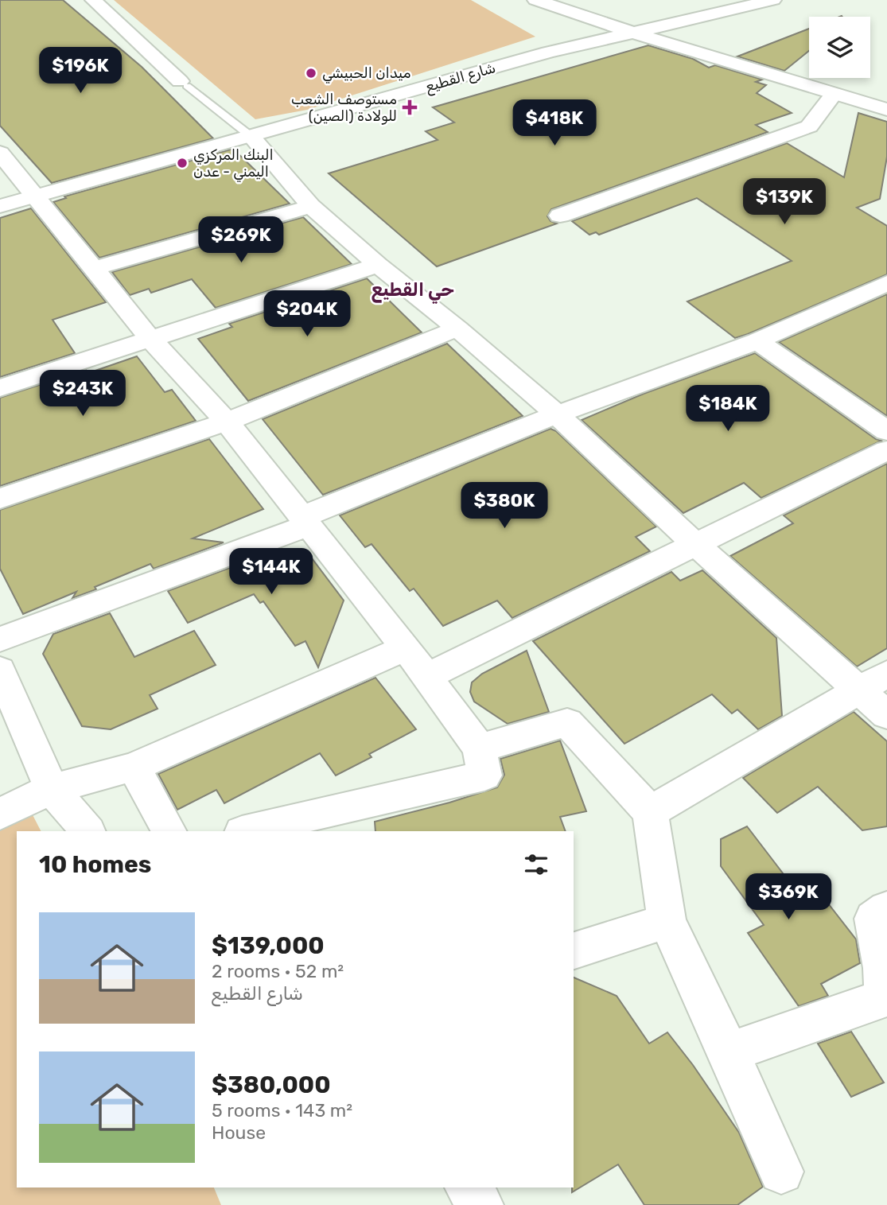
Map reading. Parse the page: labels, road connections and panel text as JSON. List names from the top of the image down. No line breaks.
{"streets":{"street":["شارع القطيع"]},"districts":["حي القطيع"],"places":{"other":["ميدان الحبيشي","البنك المركزي اليمني - عدن"],"health":["مستوصف الشعب (الصين) للولادة"]},"page":{"price":["$196K","$418K","$139K","$269K","$204K","$243K","$184K","$380K","$144K","$369K"],"heading":"10 homes","list":[{"name":"$139,000","note":"2 rooms · 52 m² · شارع القطيع"},{"name":"$380,000","note":"5 rooms · 143 m² · House"}]}}
